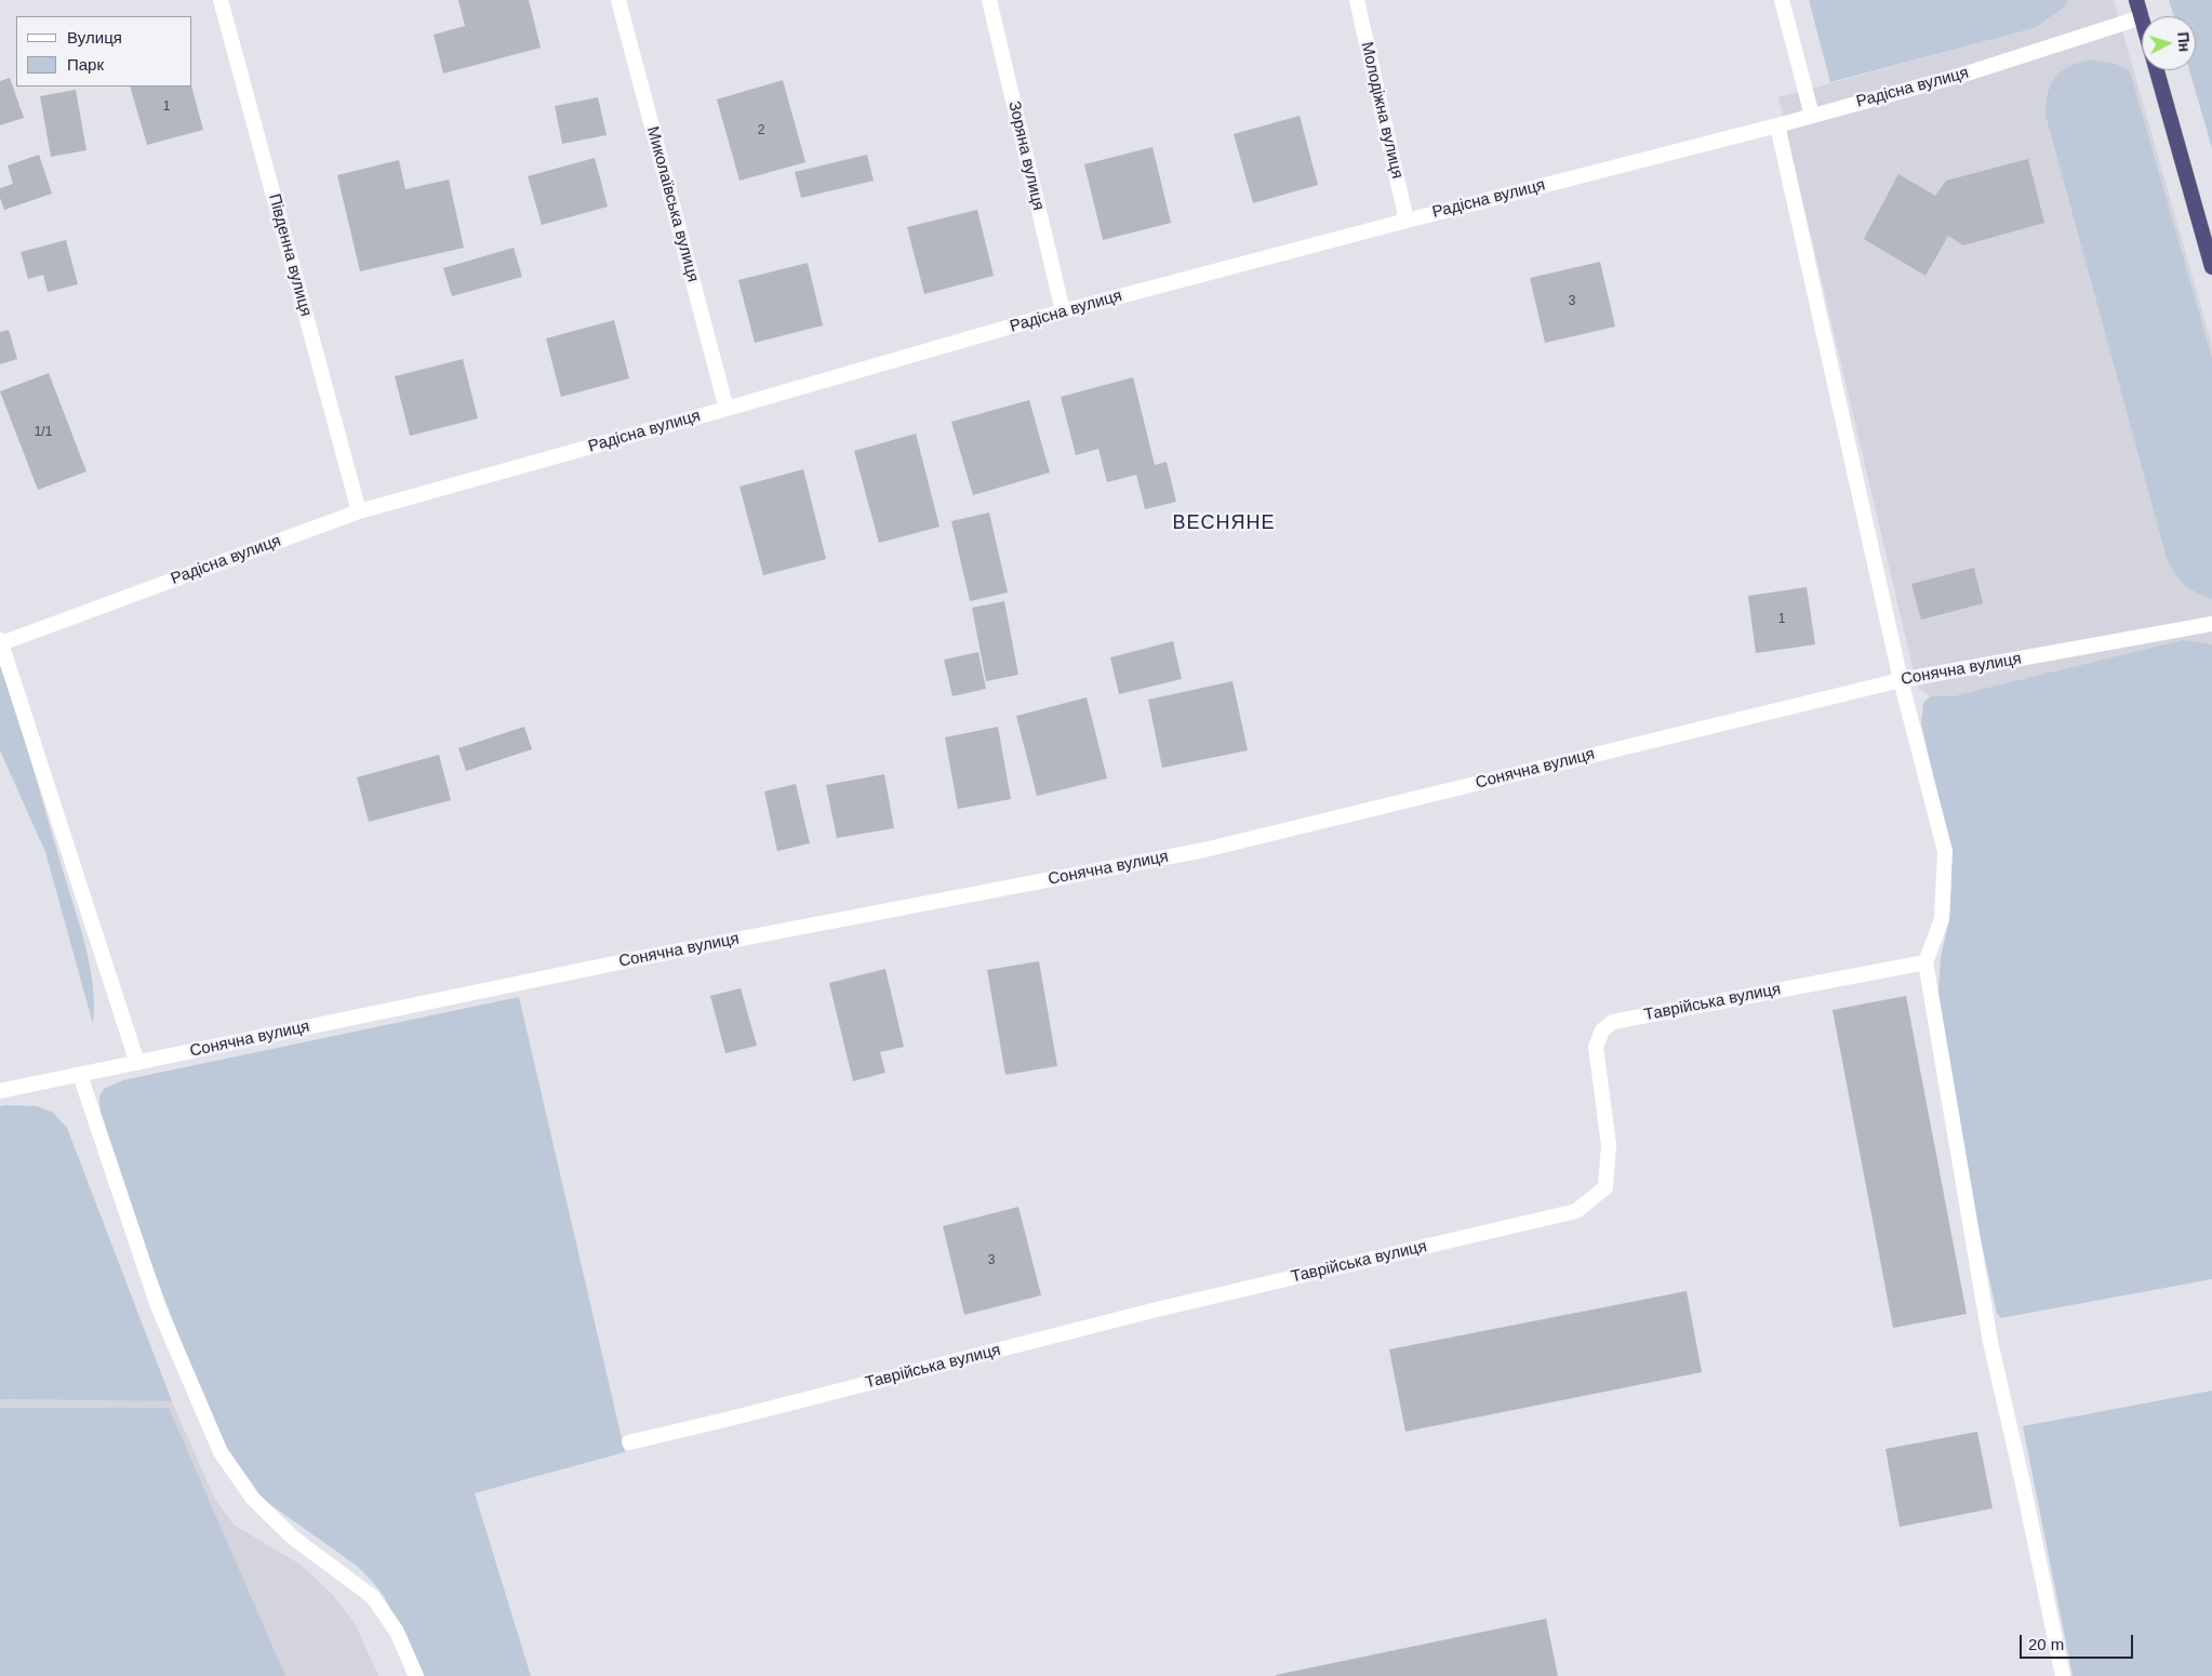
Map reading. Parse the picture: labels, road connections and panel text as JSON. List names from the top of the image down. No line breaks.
{"streets":{"street":["Радісна вулиця","Молодіжна вулиця","Зоряна вулиця","Миколаївська вулиця","Південна вулиця","Сонячна вулиця","Таврійська вулиця"]},"crossings":[["Радісна вулиця","Молодіжна вулиця"],["Радісна вулиця","Зоряна вулиця"],["Радісна вулиця","Миколаївська вулиця"],["Радісна вулиця","Південна вулиця"]],"districts":["ВЕСНЯНЕ"],"house_numbers":["1","2","3","1/1","1","3"],"legend":["Вулиця","Парк"],"scale_bar":"20 m","north":"right"}
